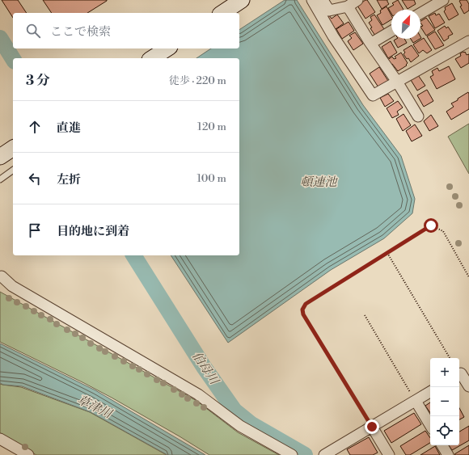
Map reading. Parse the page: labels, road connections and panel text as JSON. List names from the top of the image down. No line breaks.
{"water":["頓連池","伯母川","草津川"],"north":"top right","page":{"search":"ここで検索","heading":["3 分","徒歩 · 220 m"],"list":[["直進","120 m"],["左折","100 m"],"目的地に到着"],"map_buttons":["+","−"]}}
